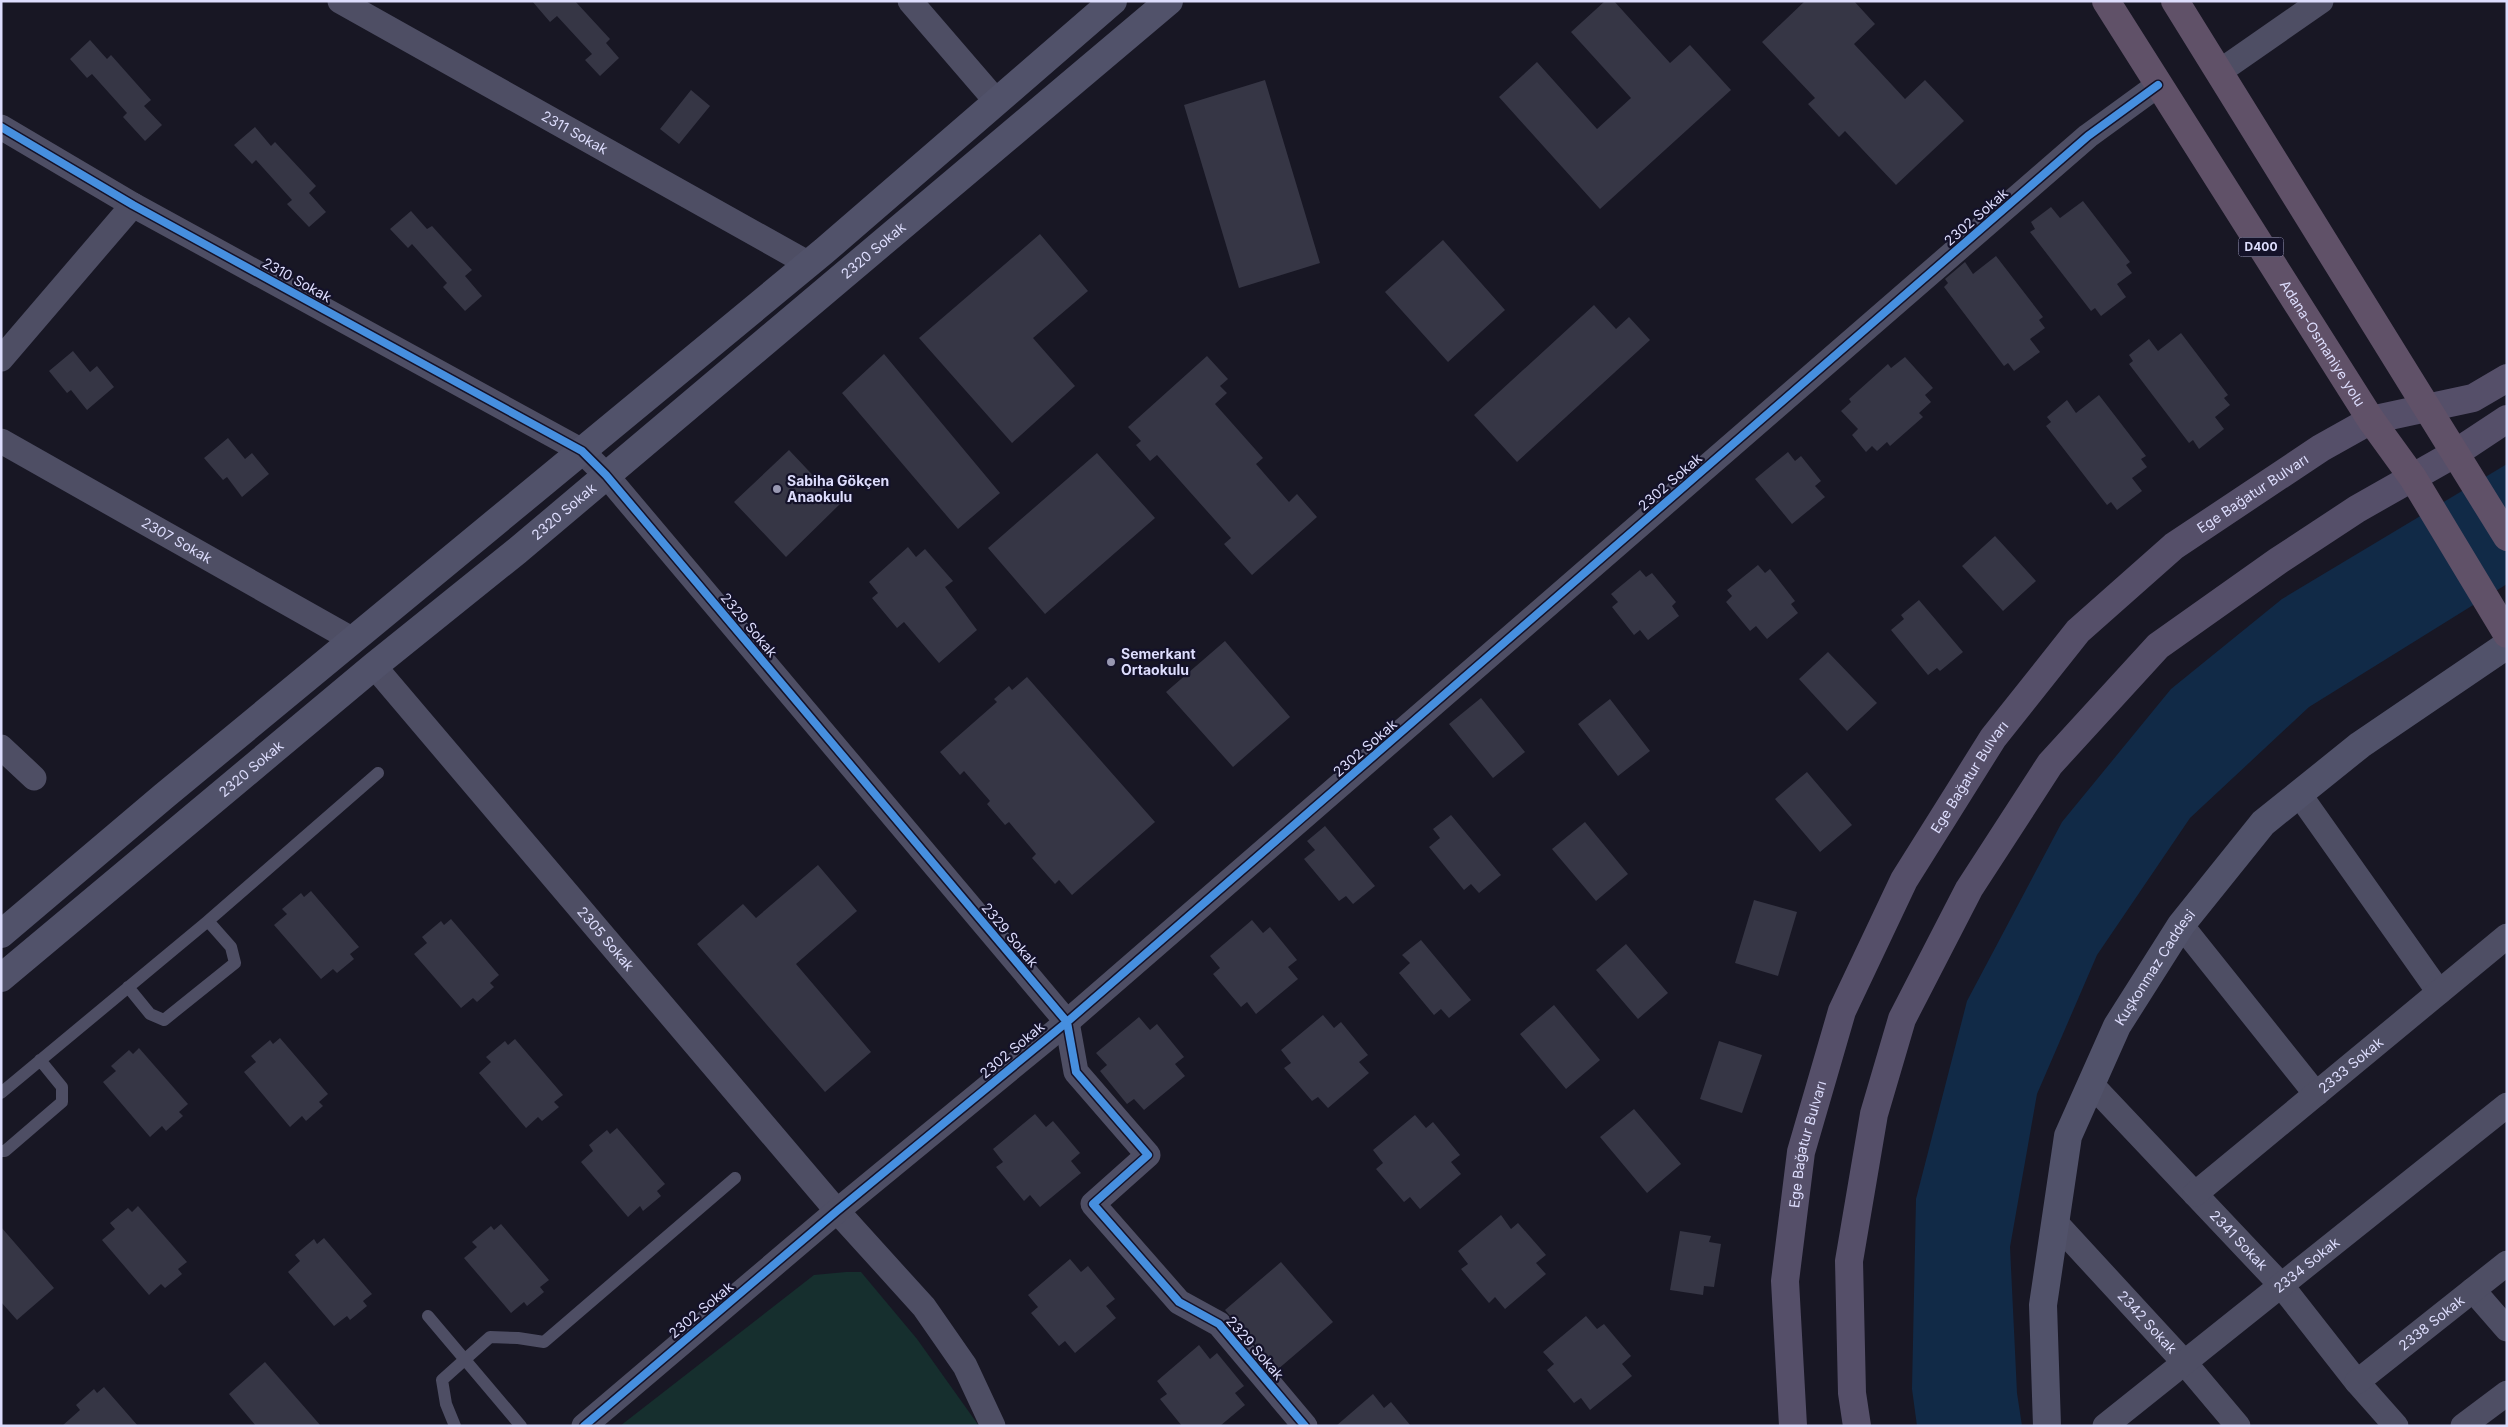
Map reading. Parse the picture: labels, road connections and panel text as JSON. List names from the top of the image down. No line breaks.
{"streets":{"highway":["D400","Adana-Osmaniye yolu"],"main road":["Ege Bağatur Bulvarı"],"street":["2311 Sokak","2302 Sokak","2320 Sokak","2310 Sokak","2307 Sokak","2329 Sokak","2305 Sokak","Kuşkonmaz Caddesi","2333 Sokak","2341 Sokak","2334 Sokak","2342 Sokak","2338 Sokak"]},"crossings":[["2302 Sokak","Adana-Osmaniye yolu"],["2302 Sokak","2329 Sokak"],["2302 Sokak","2305 Sokak"],["2320 Sokak","2329 Sokak"],["2320 Sokak","2305 Sokak"],["2310 Sokak","2329 Sokak"],["Adana-Osmaniye yolu","Ege Bağatur Bulvarı"],["Kuşkonmaz Caddesi","2341 Sokak"],["Kuşkonmaz Caddesi","2342 Sokak"],["2333 Sokak","2341 Sokak"],["2341 Sokak","2334 Sokak"],["2341 Sokak","2338 Sokak"],["2334 Sokak","2342 Sokak"]],"places":["Sabiha Gökçen Anaokulu","Semerkant Ortaokulu"]}
